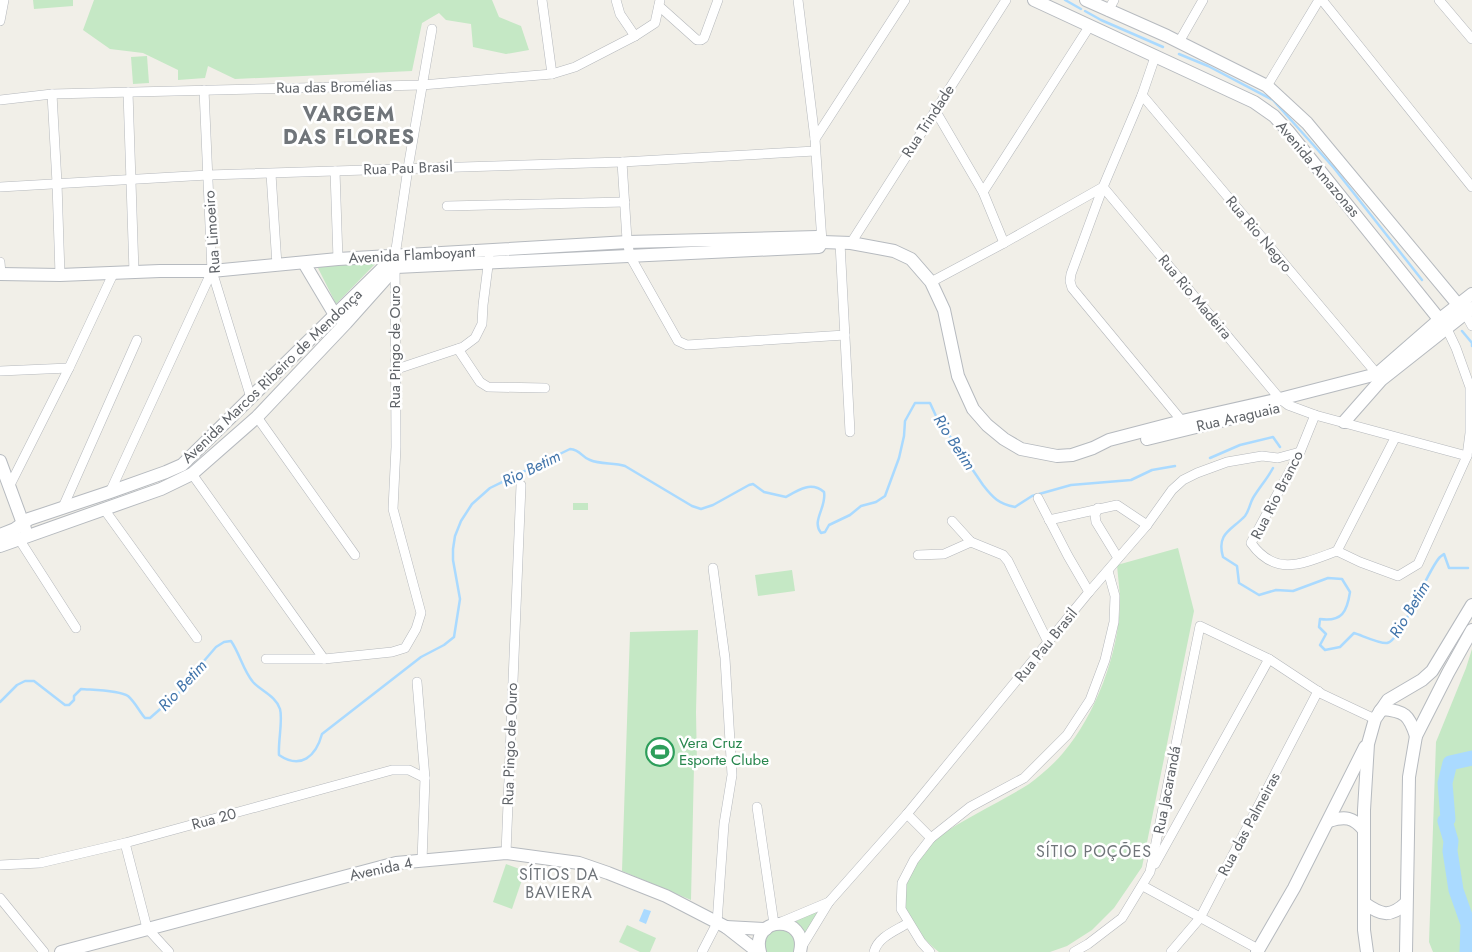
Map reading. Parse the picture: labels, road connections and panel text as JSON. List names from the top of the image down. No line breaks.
{"streets":{"street":["Rua das Bromélias","Rua Trindade","Rua Pau Brasil","Avenida Amazonas","Rua Limoeiro","Rua Rio Negro","Avenida Flamboyant","Rua Rio Madeira","Rua Pingo de Ouro","Avenida Marcos Ribeiro de Mendonça","Rua Araguaia","Rua Rio Branco","Rua Jacarandá","Rua 20","Rua das Palmeiras","Avenida 4"]},"crossings":[["Rua das Bromélias","Rua Limoeiro"],["Rua das Bromélias","Rua Pingo de Ouro"],["Rua Trindade","Avenida Flamboyant"],["Rua Pau Brasil","Rua Limoeiro"],["Rua Pau Brasil","Rua Pingo de Ouro"],["Rua Pau Brasil","Rua Rio Branco"],["Rua Pau Brasil","Avenida 4"],["Rua Limoeiro","Avenida Flamboyant"],["Rua Limoeiro","Avenida Marcos Ribeiro de Mendonça"],["Rua Rio Negro","Rua Araguaia"],["Avenida Flamboyant","Rua Pingo de Ouro"],["Avenida Flamboyant","Avenida Marcos Ribeiro de Mendonça"],["Avenida Flamboyant","Rua Araguaia"],["Rua Rio Madeira","Rua Araguaia"],["Rua Pingo de Ouro","Avenida Marcos Ribeiro de Mendonça"],["Rua Pingo de Ouro","Avenida 4"]],"districts":["VARGEM DAS FLORES","SÍTIO POÇÕES","SÍTIOS DA BAVIERA"],"water":["Rio Betim"],"places":{"sports":["Vera Cruz Esporte Clube"]}}
